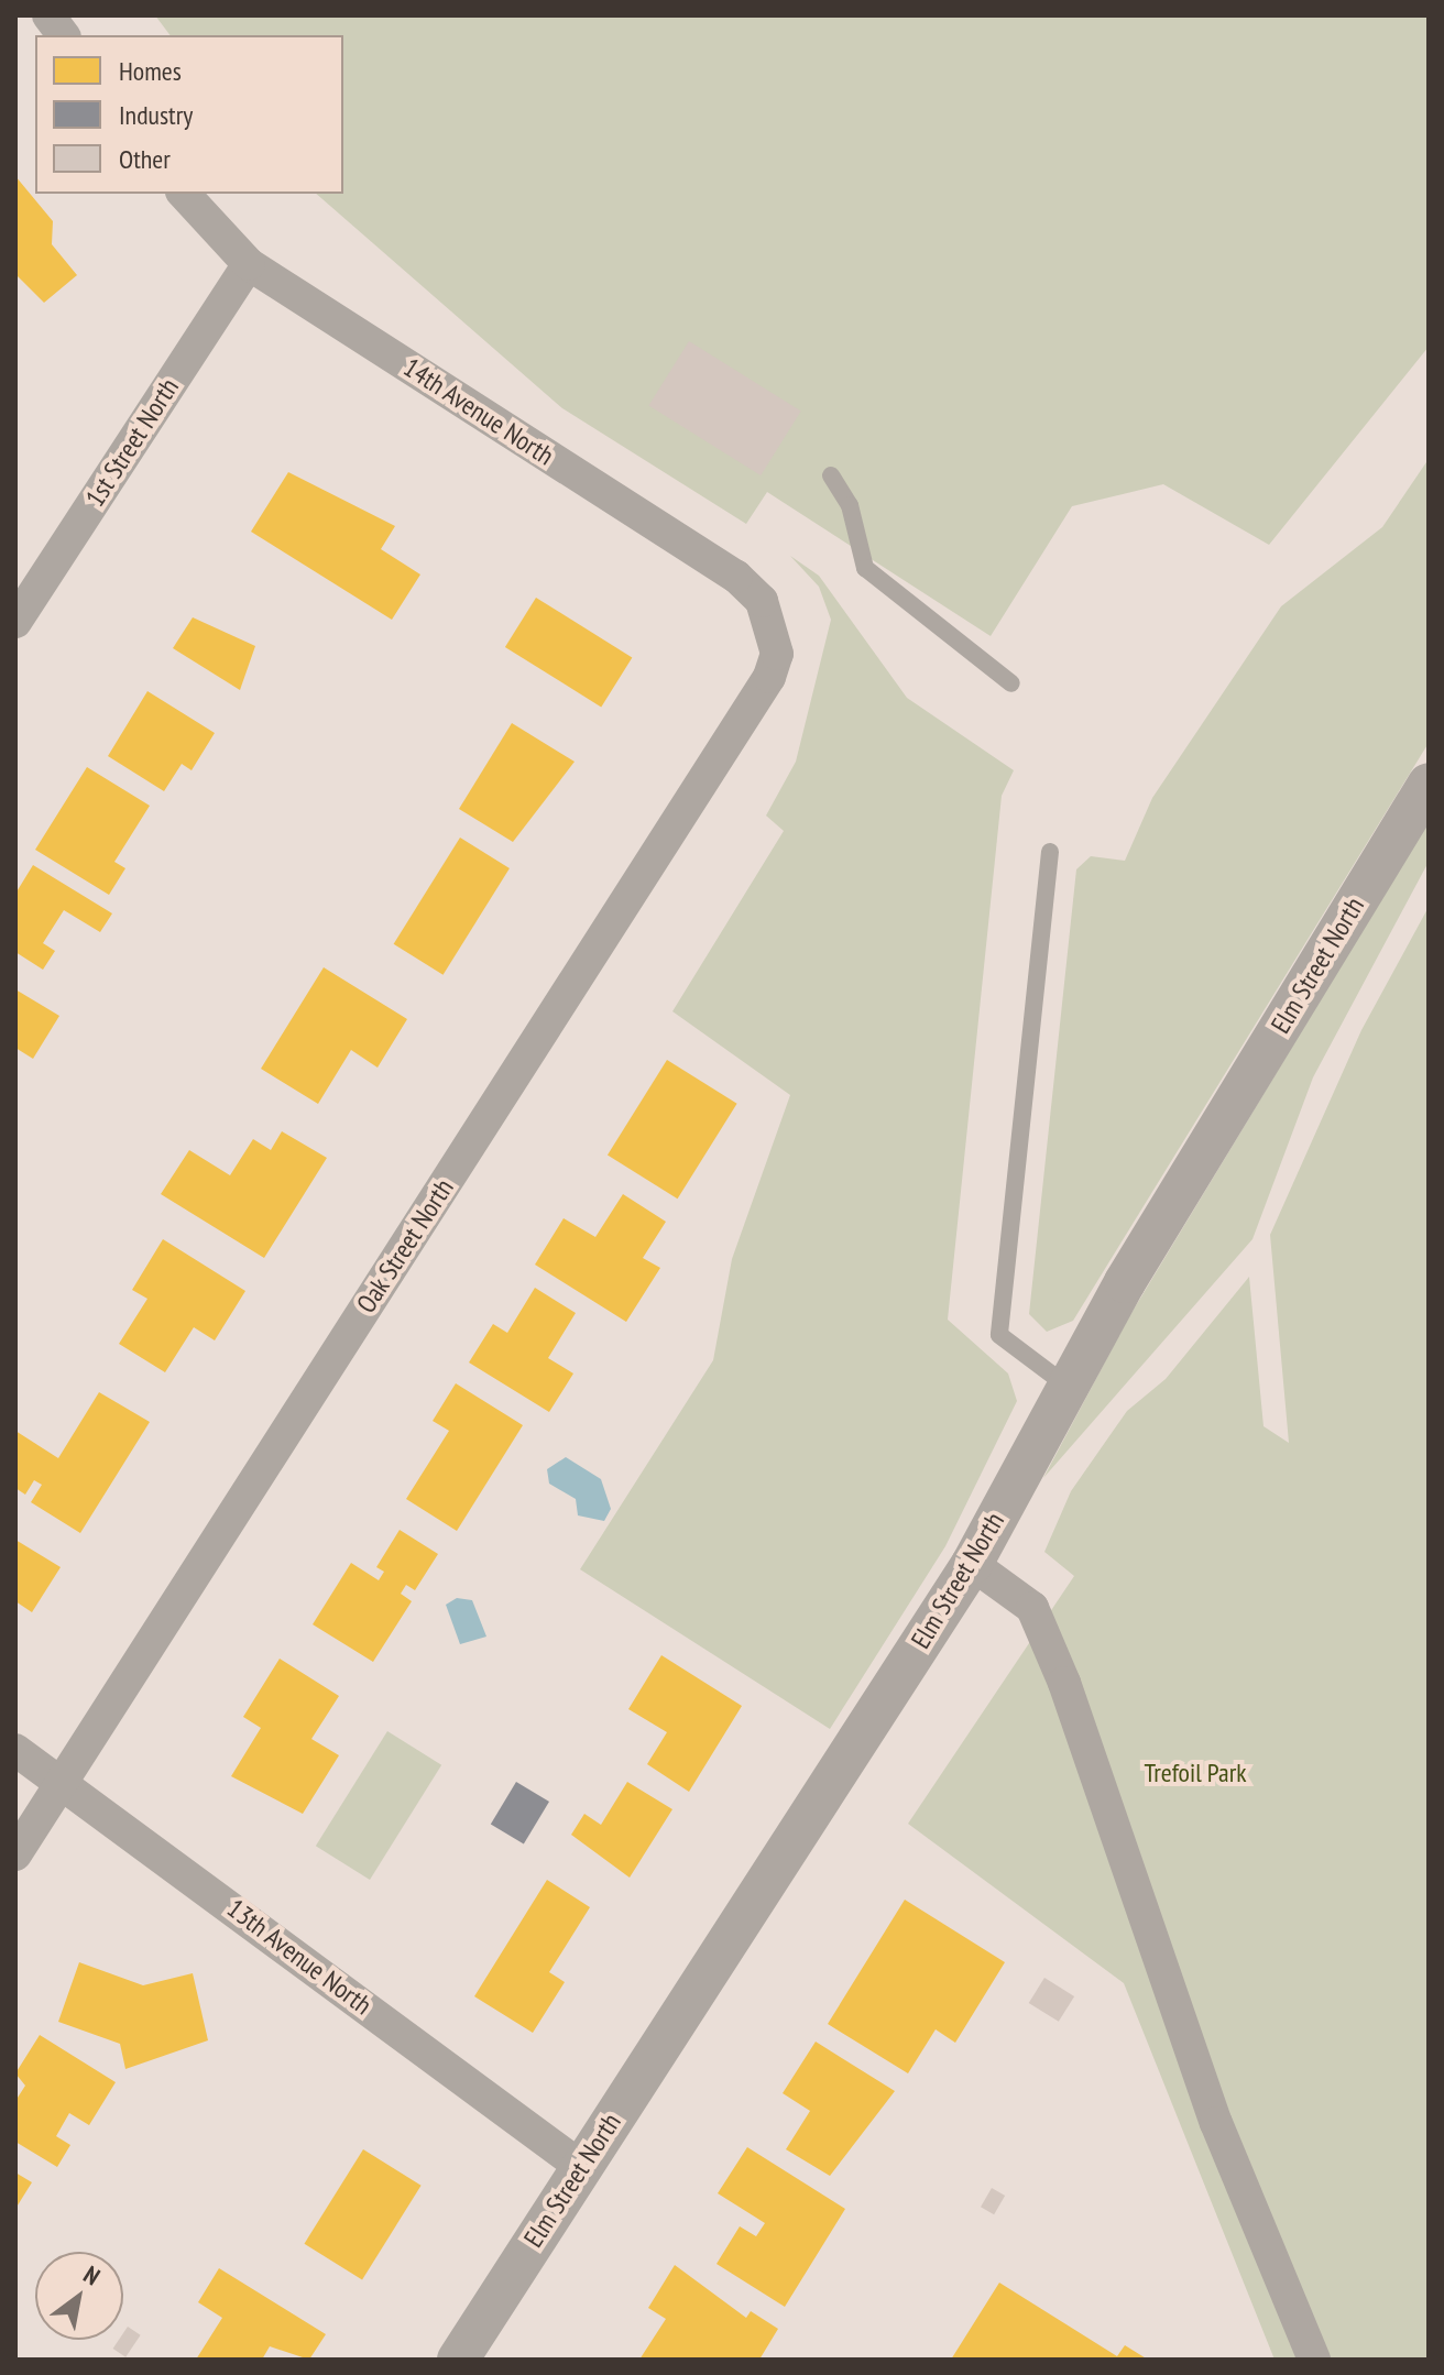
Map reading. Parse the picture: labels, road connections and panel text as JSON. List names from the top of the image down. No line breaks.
{"streets":{"street":["14th Avenue North","1st Street North","Elm Street North","Oak Street North","13th Avenue North"]},"crossings":[["14th Avenue North","1st Street North"],["14th Avenue North","Oak Street North"],["Elm Street North","13th Avenue North"],["Oak Street North","13th Avenue North"]],"parks":["Trefoil Park"],"legend":["Homes","Industry","Other"],"north":"top right"}
